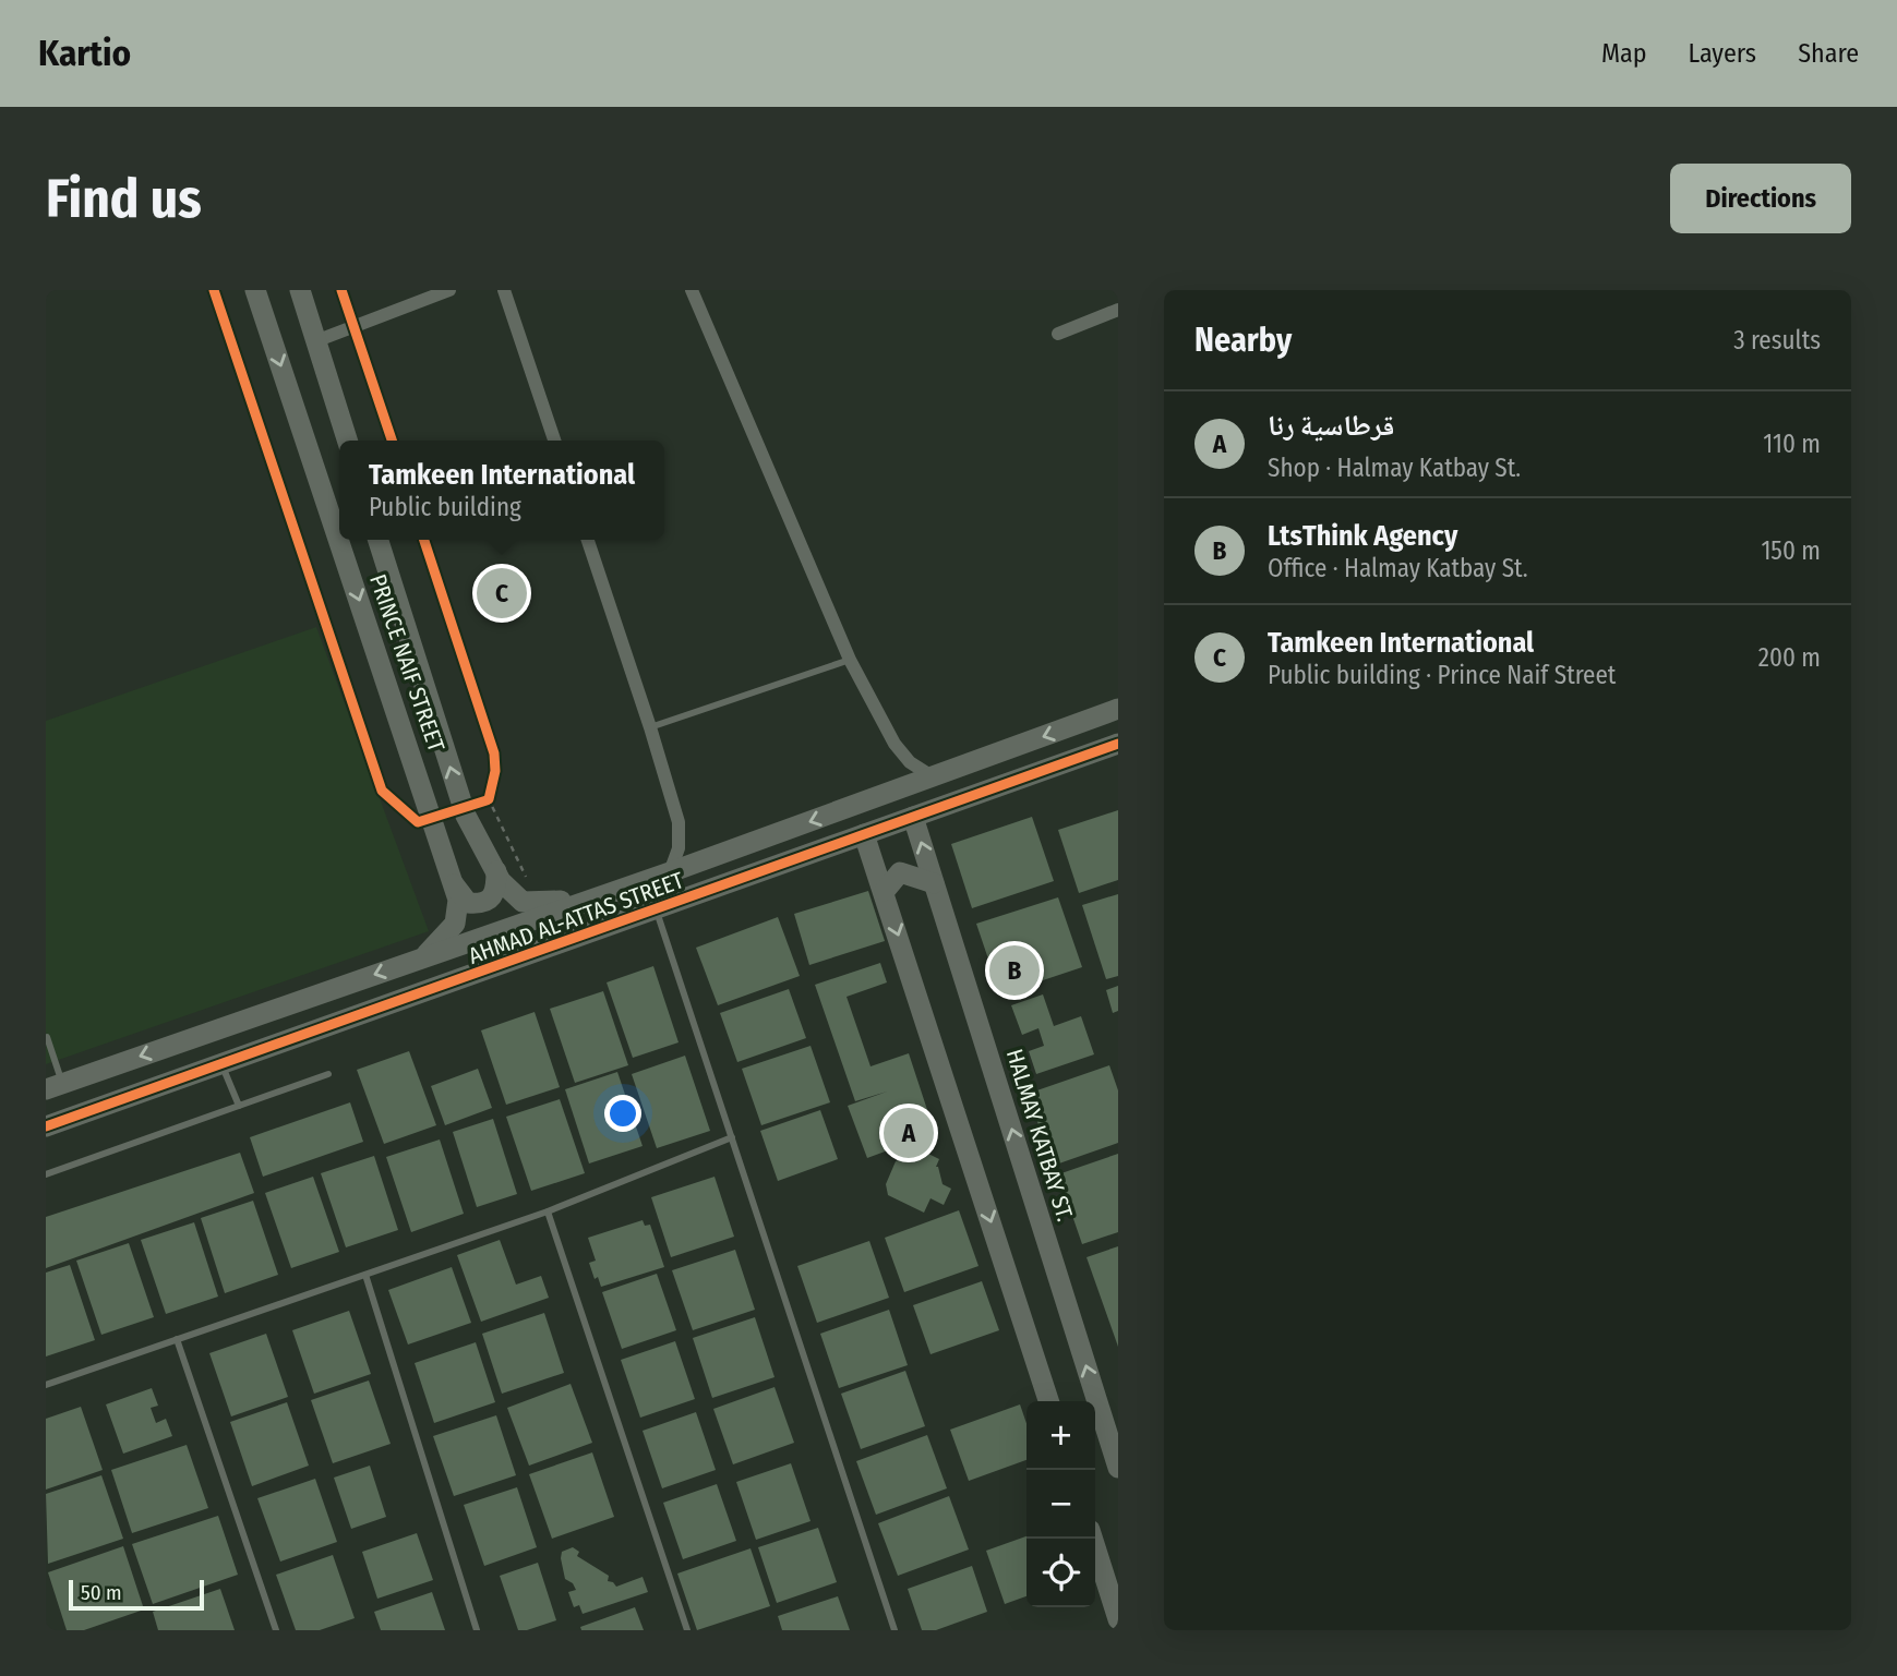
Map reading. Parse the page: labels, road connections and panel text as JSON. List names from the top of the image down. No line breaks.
{"streets":{"street":["PRINCE NAIF STREET","AHMAD AL-ATTAS STREET","HALMAY KATBAY ST."]},"crossings":[["PRINCE NAIF STREET","AHMAD AL-ATTAS STREET"],["AHMAD AL-ATTAS STREET","HALMAY KATBAY ST."]],"scale_bar":"50 m","page":{"header":"Kartio","nav":["Map","Layers","Share"],"buttons":"Directions","title":"Find us","heading":["Nearby","3 results"],"list":[{"mark":"A","name":"قرطاسية رنا","note":"Shop · Halmay Katbay St.","value":"110 m"},{"mark":"B","name":"LtsThink Agency","note":"Office · Halmay Katbay St.","value":"150 m"},{"mark":"C","name":"Tamkeen International","note":"Public building · Prince Naif Street","value":"200 m"}],"popup":["Tamkeen International","Public building"],"pins":["C","B","A"],"map_buttons":["+","−"],"scale":"50 m"}}
